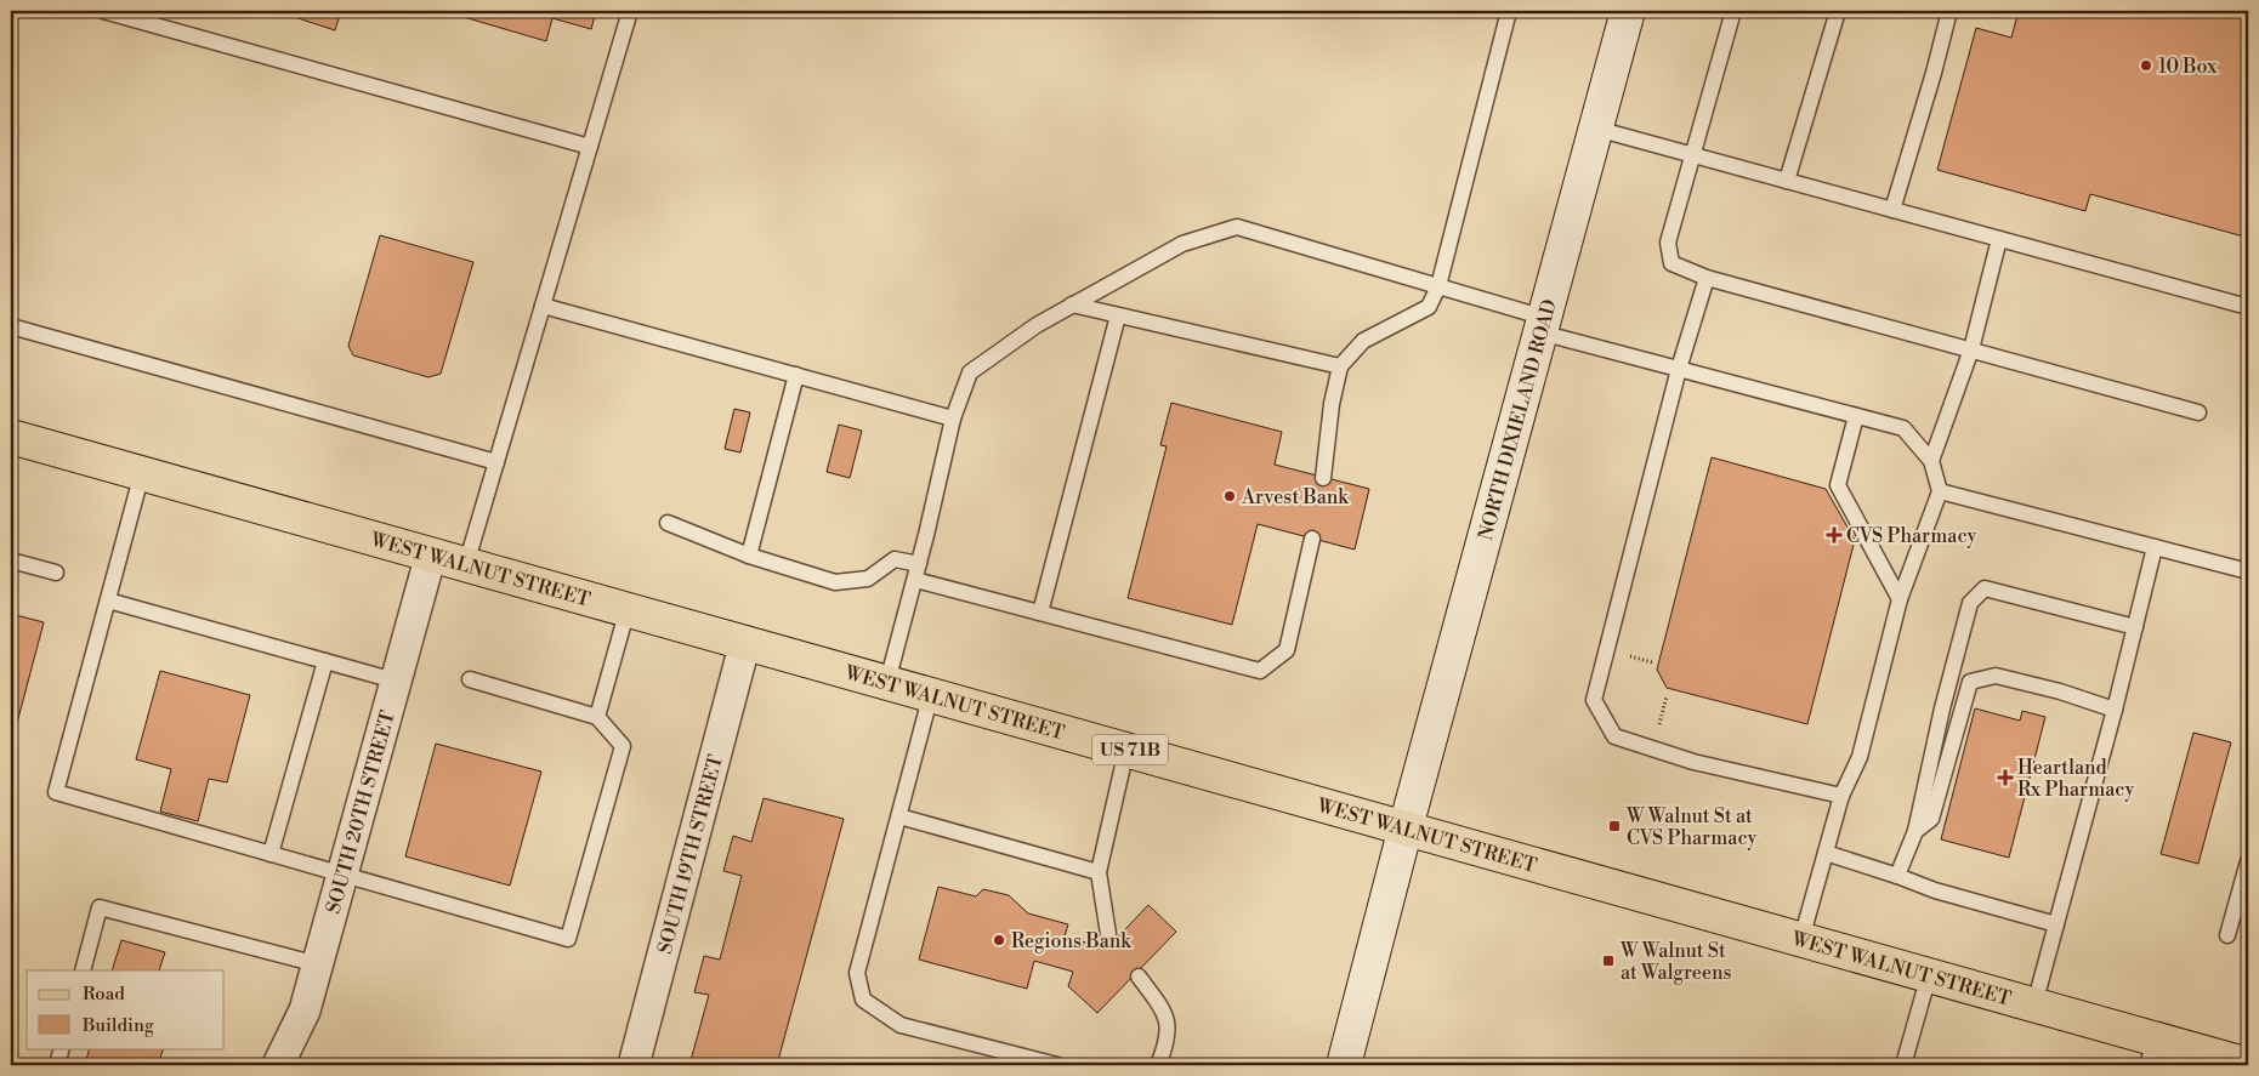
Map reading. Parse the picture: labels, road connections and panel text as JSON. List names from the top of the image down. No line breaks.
{"streets":{"main road":["NORTH DIXIELAND ROAD","WEST WALNUT STREET","US 71B"],"street":["SOUTH 20TH STREET","SOUTH 19TH STREET"]},"crossings":[["NORTH DIXIELAND ROAD","WEST WALNUT STREET"],["WEST WALNUT STREET","SOUTH 20TH STREET"],["WEST WALNUT STREET","SOUTH 19TH STREET"]],"places":{"other":["10 Box","Arvest Bank","Regions Bank"],"health":["CVS Pharmacy","Heartland Rx Pharmacy"],"transit":["W Walnut St at CVS Pharmacy","W Walnut St at Walgreens"]},"legend":["Road","Building"]}
